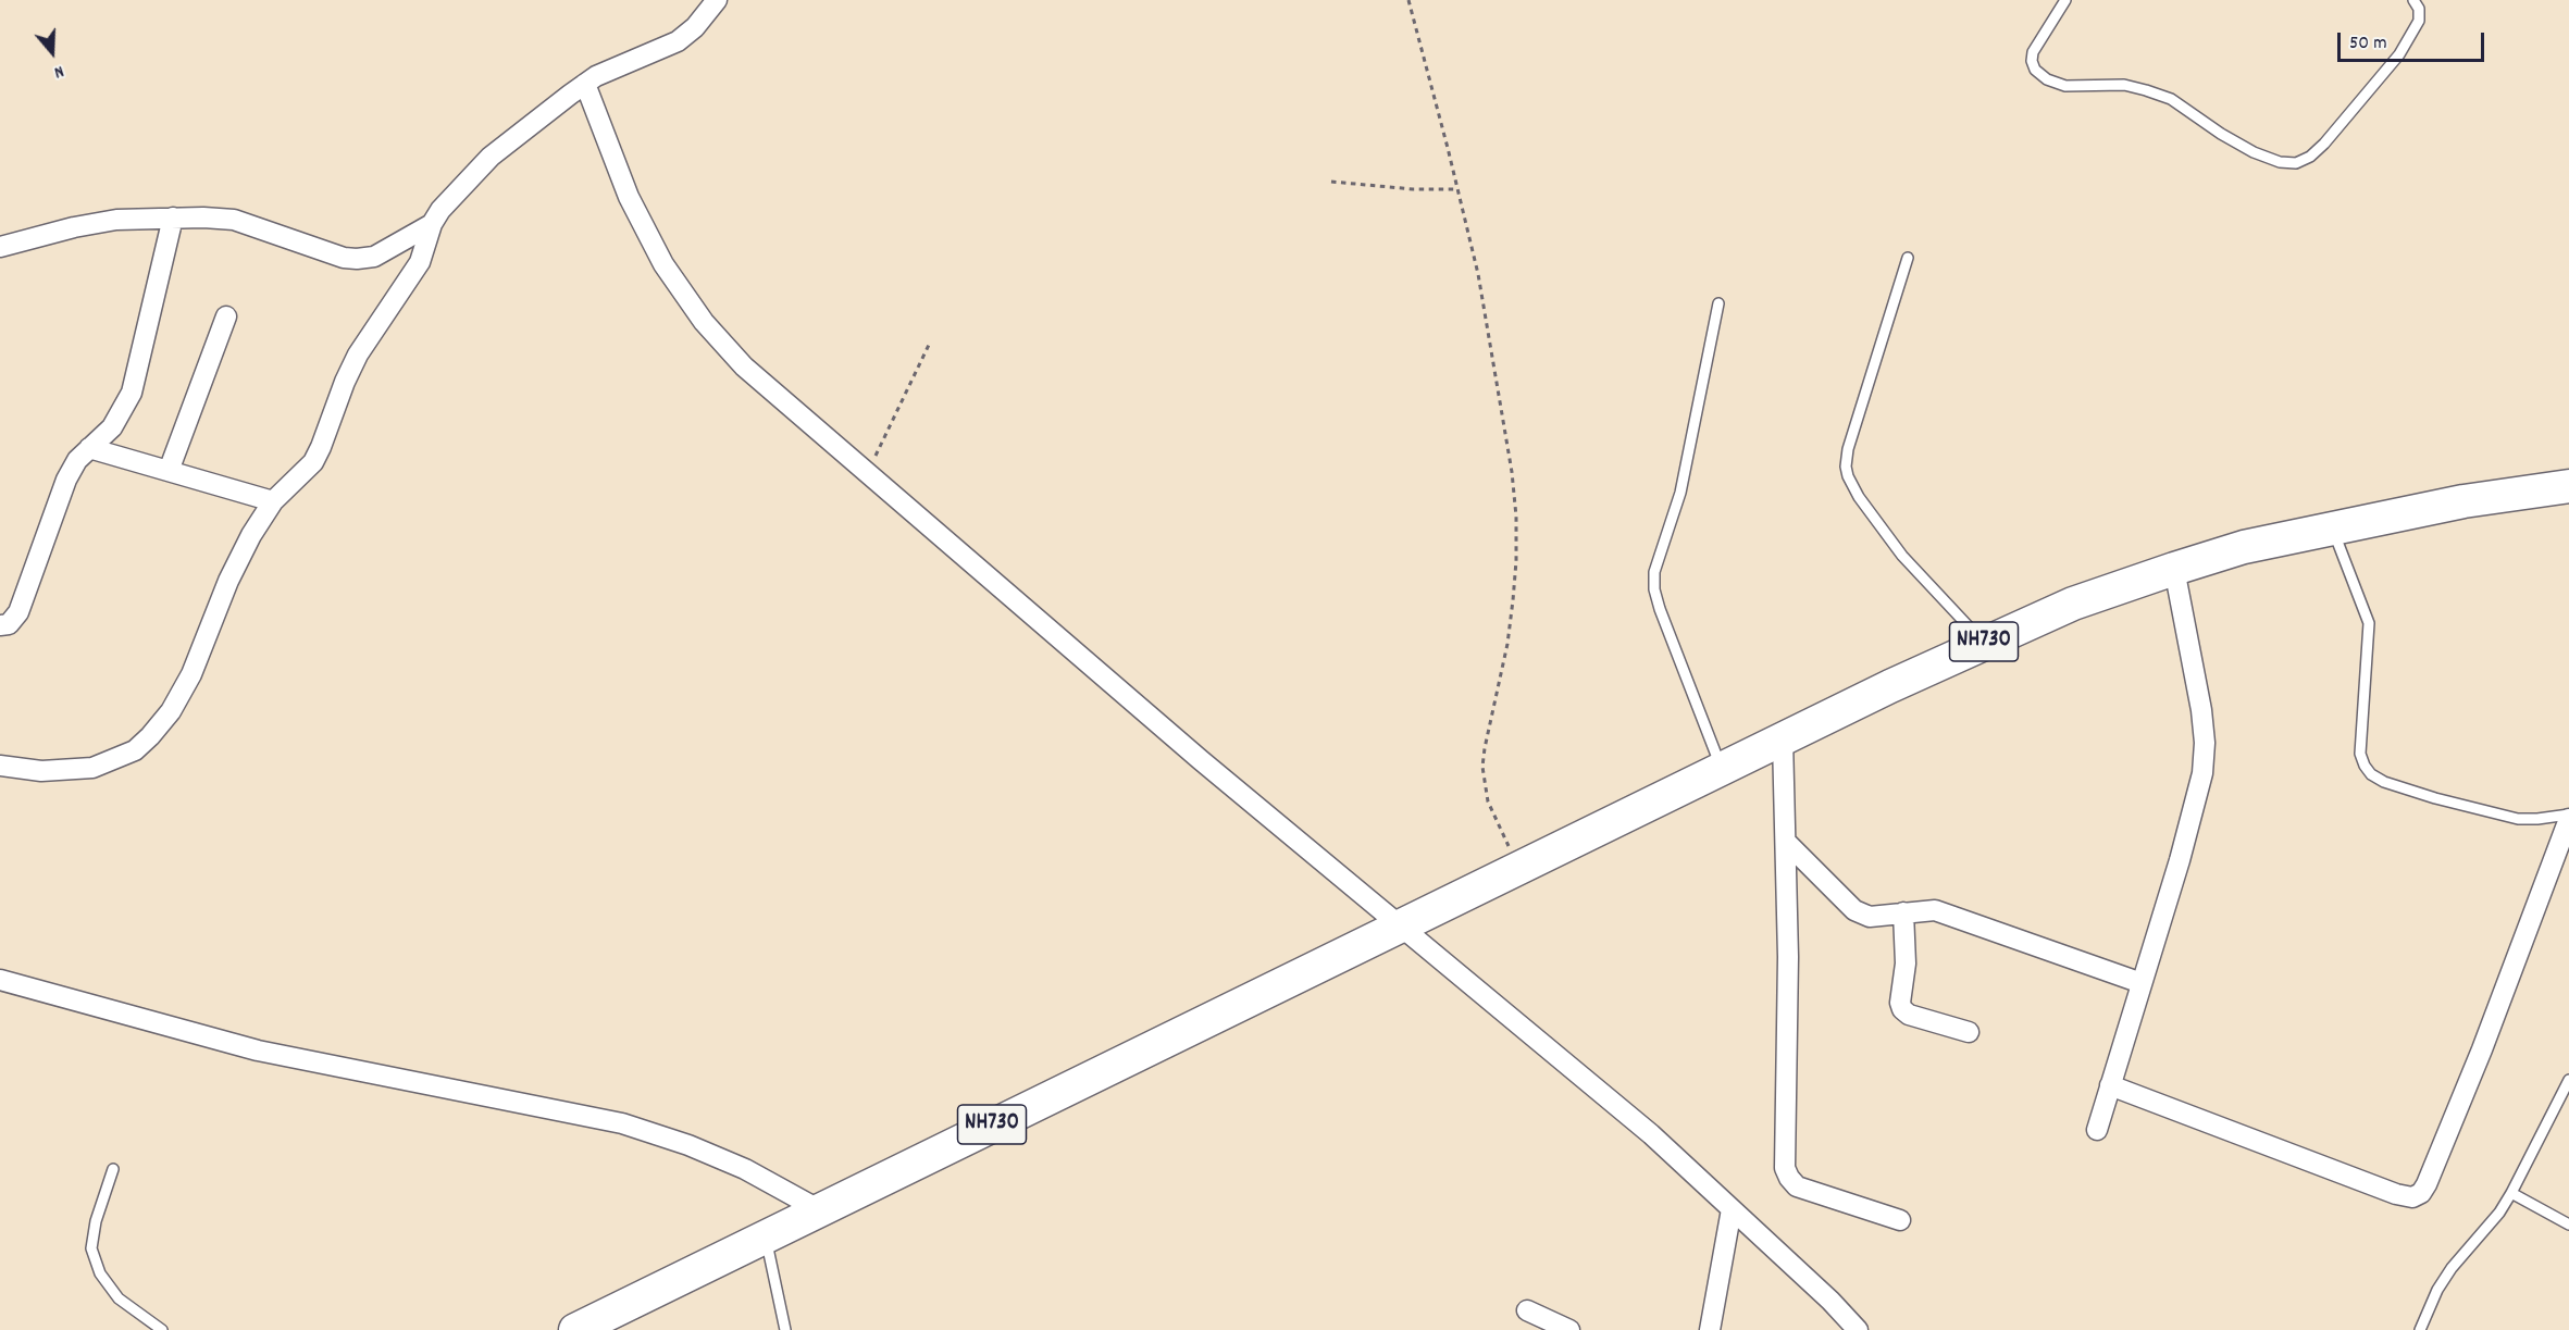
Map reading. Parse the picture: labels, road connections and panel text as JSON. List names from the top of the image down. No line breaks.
{"streets":{"highway":["NH730"]},"scale_bar":"50 m","north":"bottom"}
